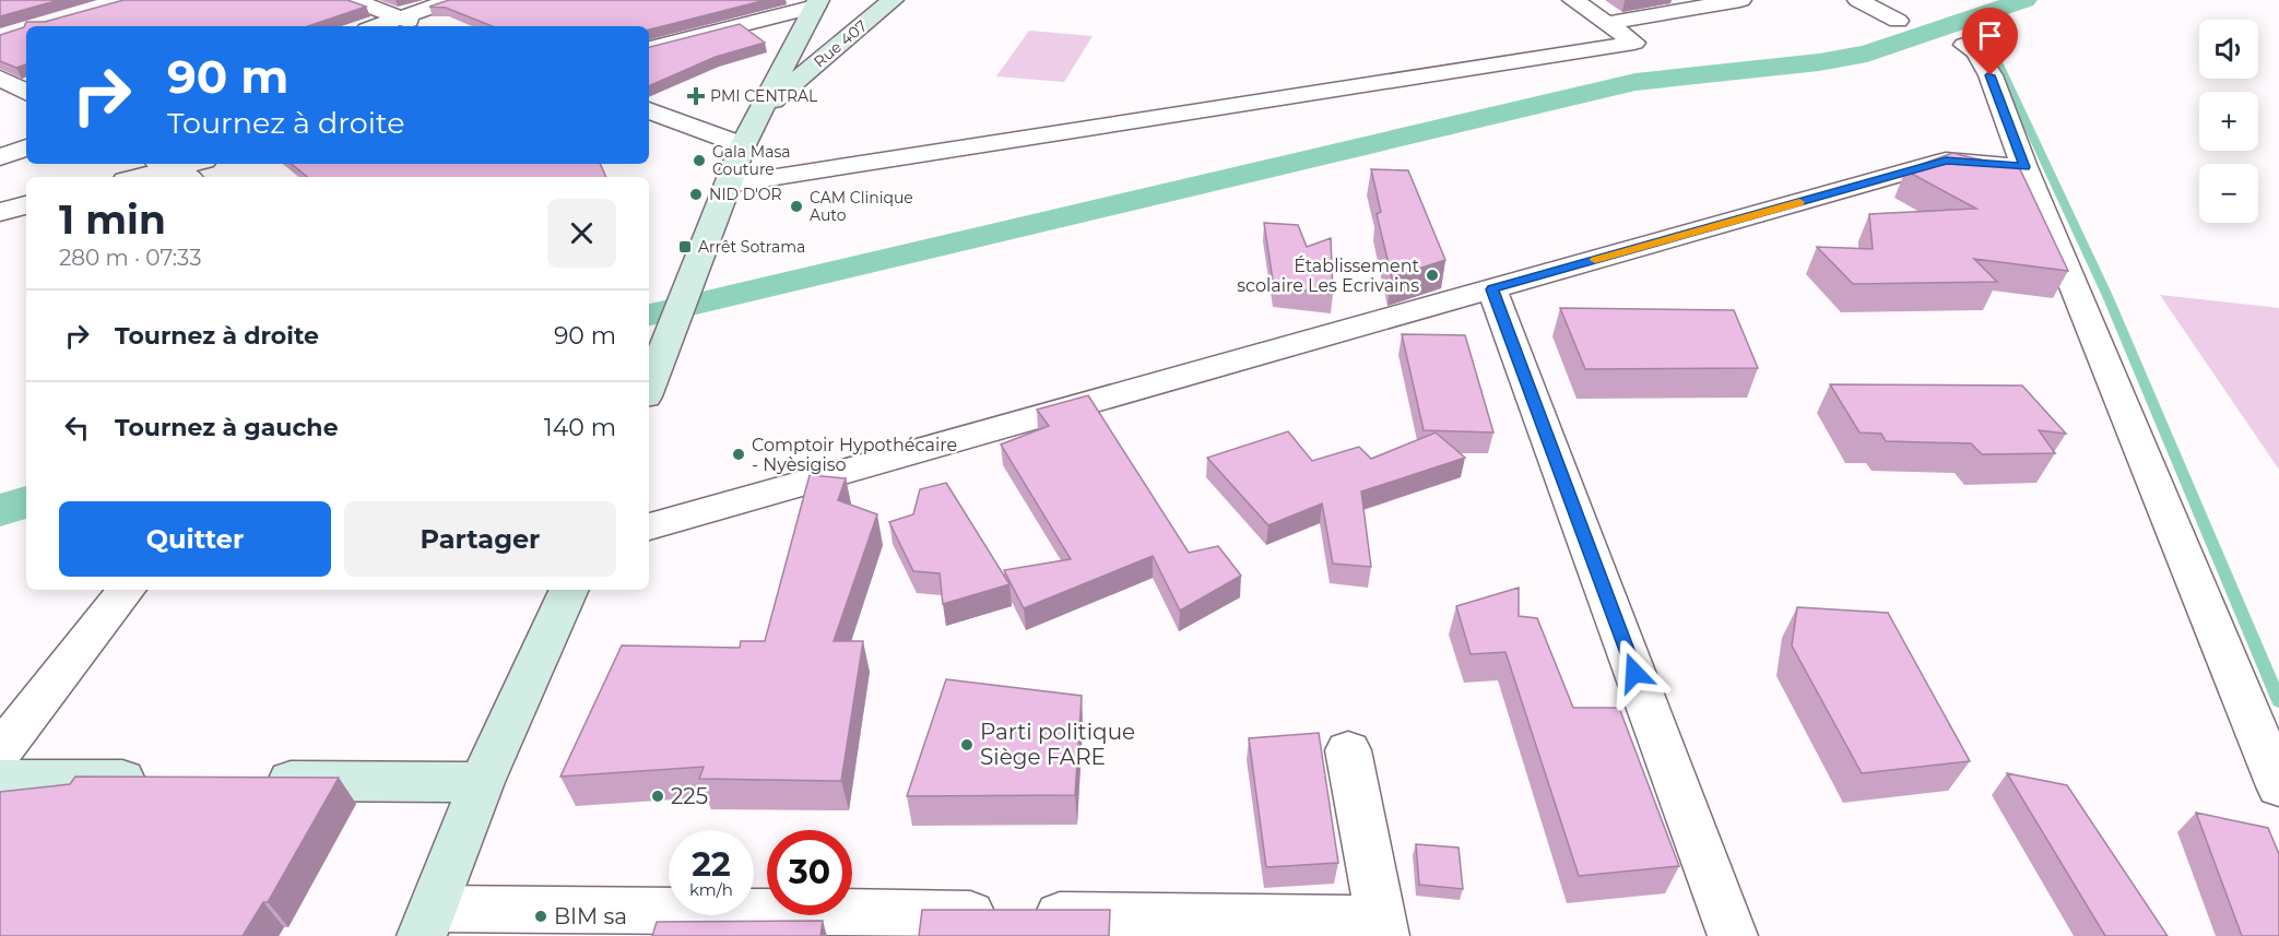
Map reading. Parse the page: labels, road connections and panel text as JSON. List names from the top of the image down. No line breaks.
{"streets":{"main road":["Rue 407"]},"places":{"health":["PMI CENTRAL"],"other":["Gala Masa Couture","NID D'OR","CAM Clinique Auto","Établissement scolaire Les Ecrivains","Comptoir Hypothécaire - Nyèsigiso","Parti politique Siège FARE","225","BIM sa"],"transit":["Arrêt Sotrama"]},"page":{"map_buttons":["+","−"],"turn":["90 m","Tournez à droite"],"heading":["1 min","280 m · 07:33"],"list":[{"name":"Tournez à droite","value":"90 m"},{"name":"Tournez à gauche","value":"140 m"}],"buttons":["Quitter","Partager"],"speed":"22 km/h","limit":"30"}}
